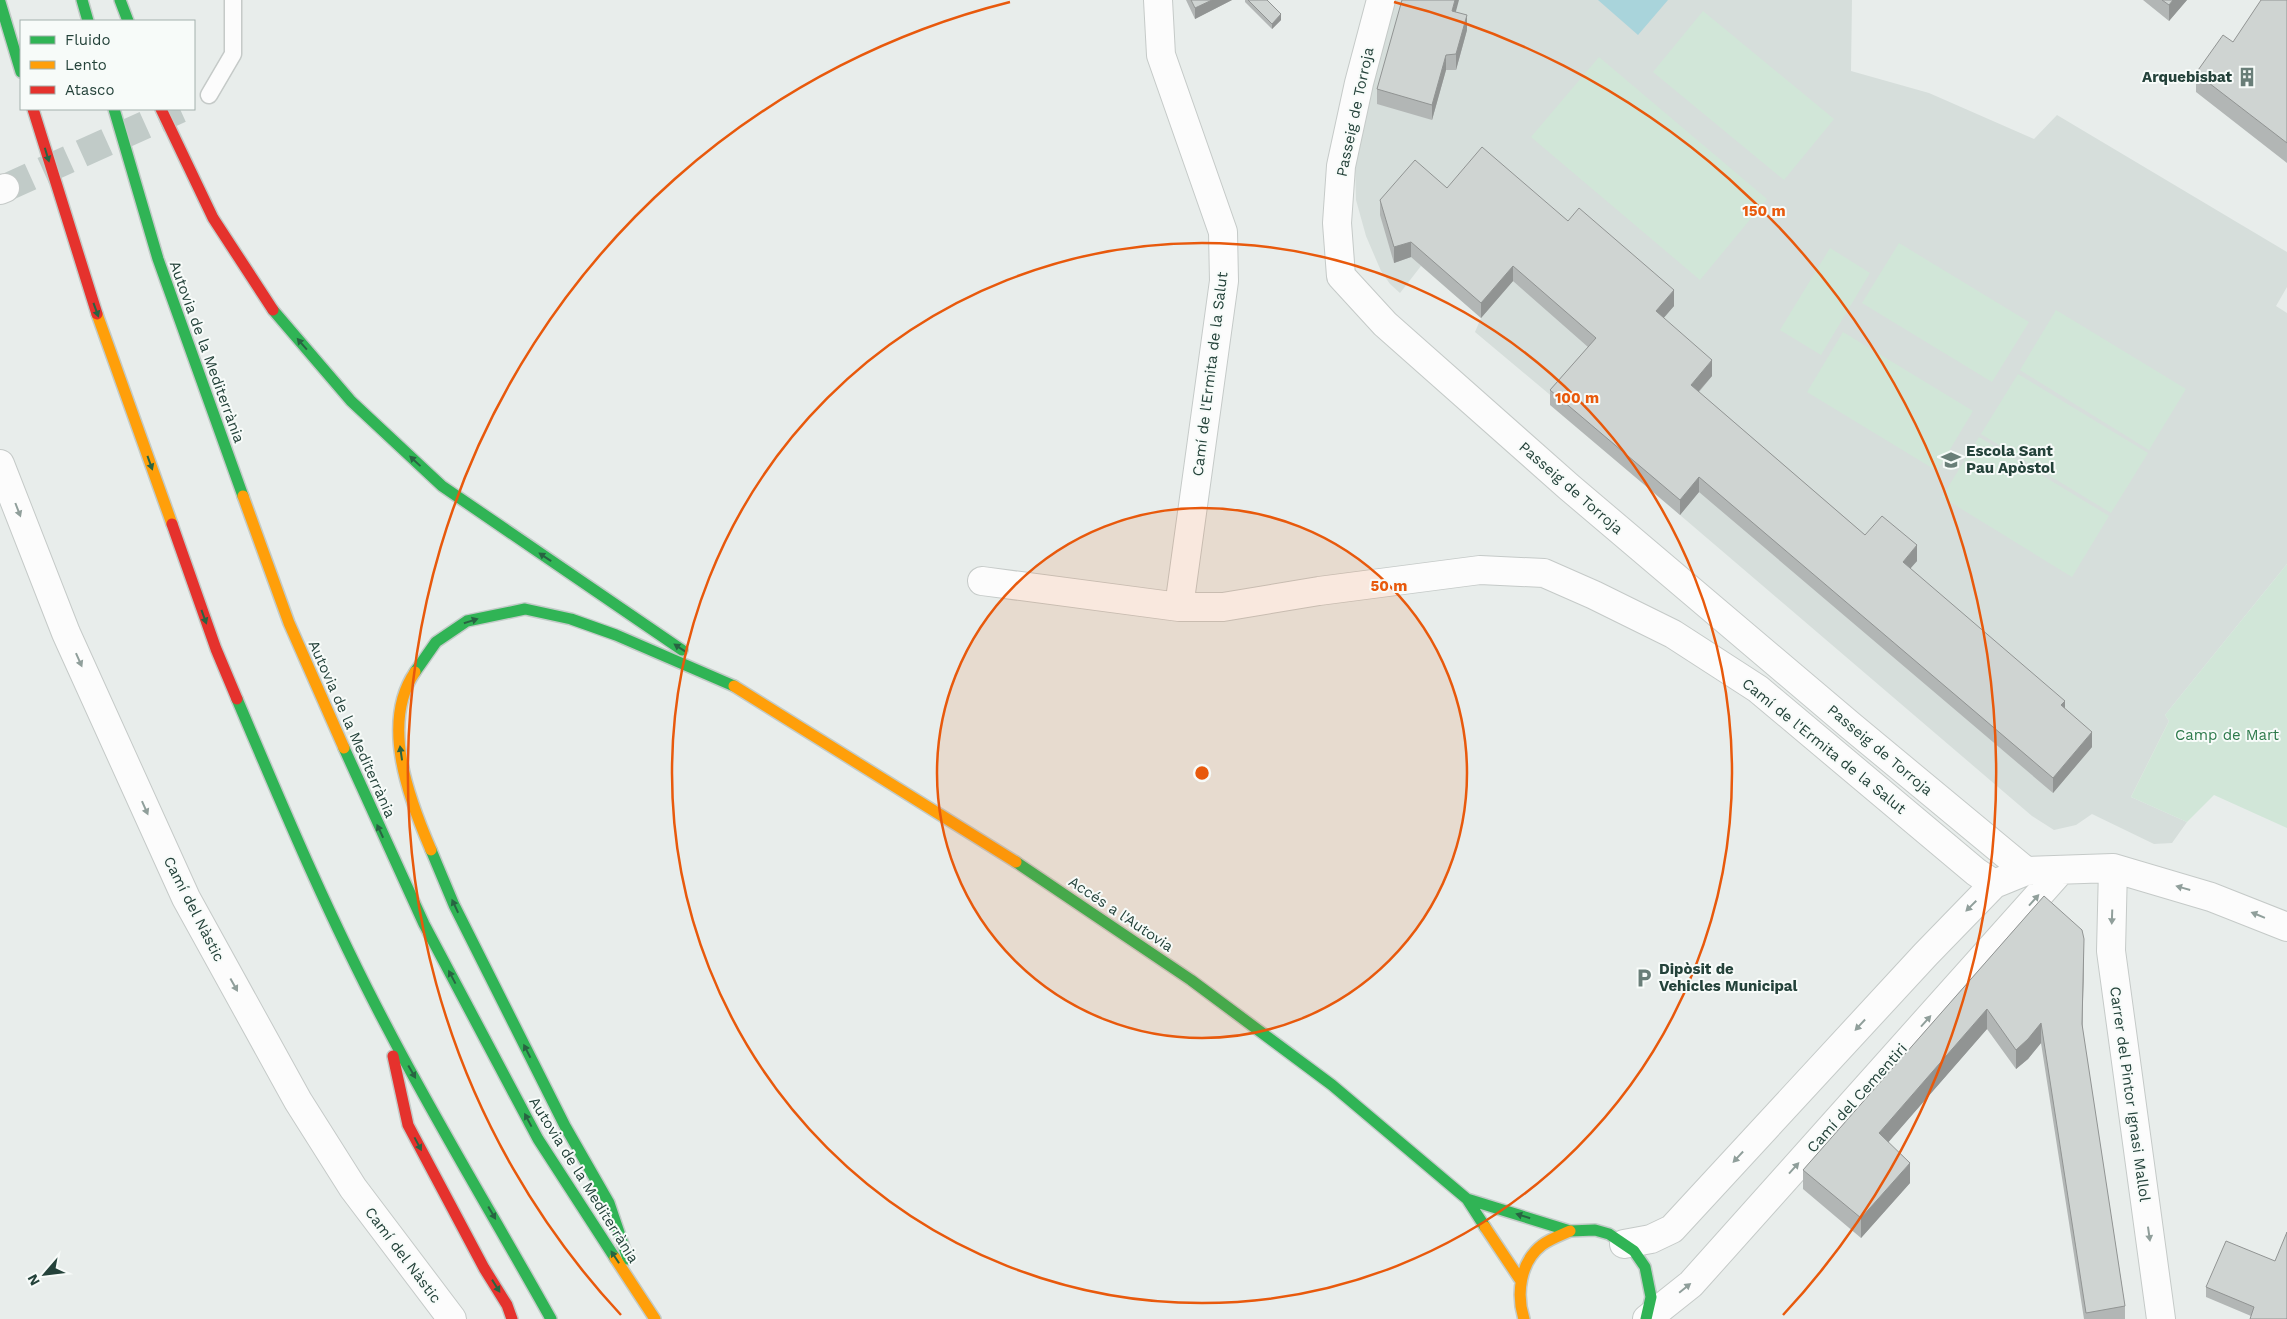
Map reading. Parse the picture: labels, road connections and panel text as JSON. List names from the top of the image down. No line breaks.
{"streets":{"main road":["Autovia de la Mediterrània","Accés a l'Autovia"],"street":["Passeig de Torroja","Camí de l'Ermita de la Salut","Camí del Nàstic","Carrer del Pintor Ignasi Mallol","Camí del Cementiri"]},"one_way":["Camí del Nàstic","Carrer del Pintor Ignasi Mallol"],"parks":["Camp de Mart"],"places":{"building":["Arquebisbat"],"school or university":["Escola Sant Pau Apòstol"],"parking":["Dipòsit de Vehicles Municipal"]},"legend":["Fluido","Lento","Atasco"],"north":"bottom left","rings":["150 m","100 m","50 m"]}
